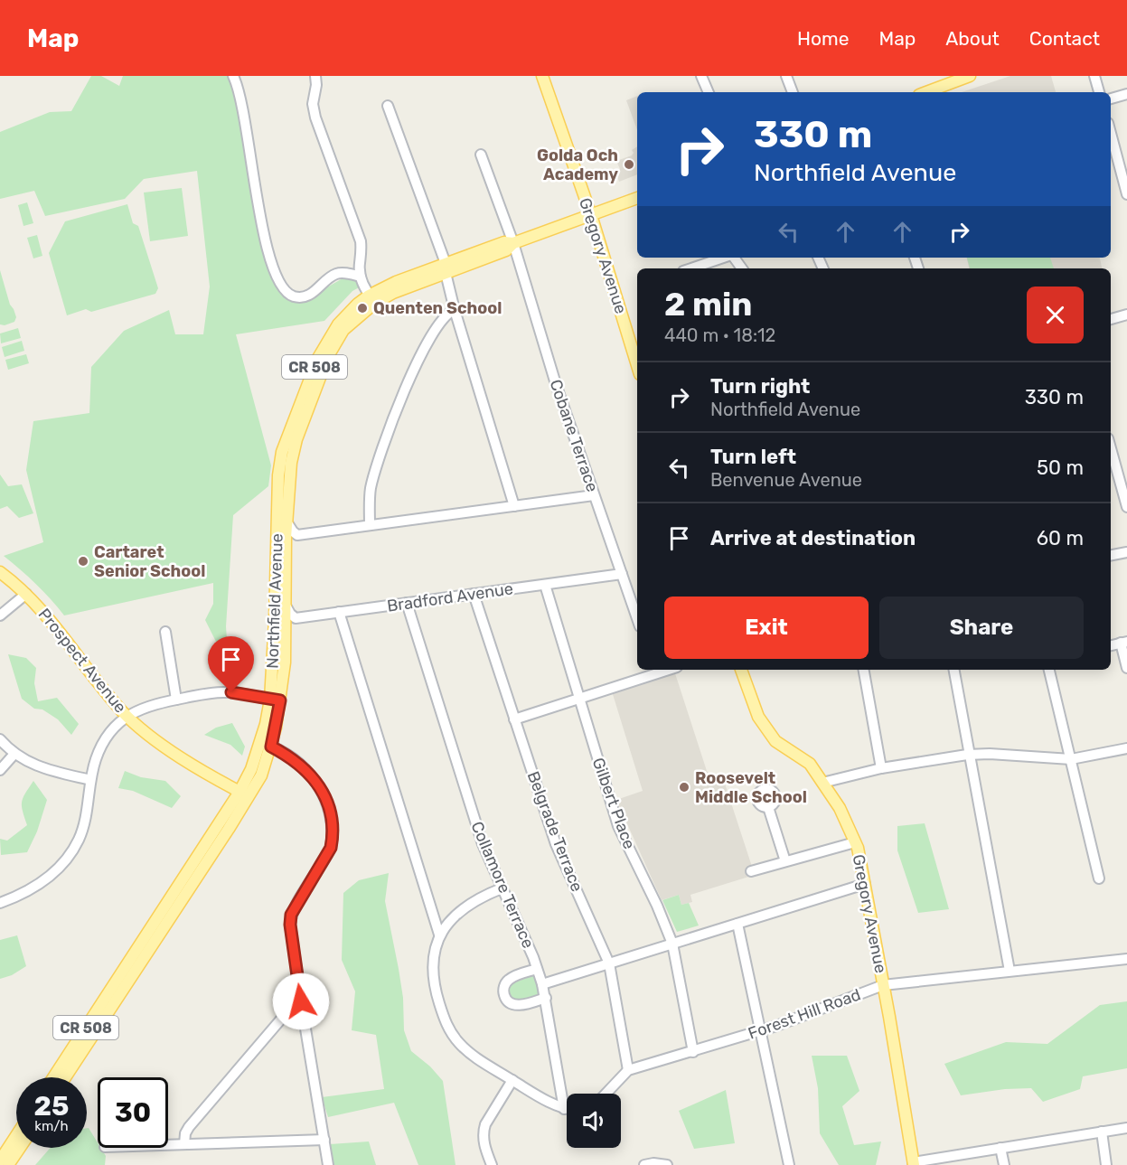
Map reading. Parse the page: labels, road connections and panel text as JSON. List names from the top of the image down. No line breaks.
{"streets":{"main road":["Gregory Avenue","CR 508","Northfield Avenue","Prospect Avenue"],"street":["Cobane Terrace","Bradford Avenue","Gilbert Place","Belgrade Terrace","Collamore Terrace","Forest Hill Road"]},"crossings":[["Gregory Avenue","Northfield Avenue"],["Gregory Avenue","Forest Hill Road"],["Cobane Terrace","Bradford Avenue"],["Cobane Terrace","Northfield Avenue"],["Bradford Avenue","Northfield Avenue"],["Bradford Avenue","Gilbert Place"],["Bradford Avenue","Belgrade Terrace"],["Bradford Avenue","Collamore Terrace"],["Northfield Avenue","Prospect Avenue"],["Gilbert Place","Forest Hill Road"],["Belgrade Terrace","Forest Hill Road"]],"places":["Golda Och Academy","Quenten School","Cartaret Senior School","Roosevelt Middle School"],"page":{"header":"Map","nav":["Home","Map","About","Contact"],"turn":["330 m","Northfield Avenue"],"heading":["2 min","440 m · 18:12"],"list":[{"name":"Turn right","note":"Northfield Avenue","value":"330 m"},{"name":"Turn left","note":"Benvenue Avenue","value":"50 m"},{"name":"Arrive at destination","value":"60 m"}],"buttons":["Exit","Share"],"speed":"25 km/h","limit":"30"}}
